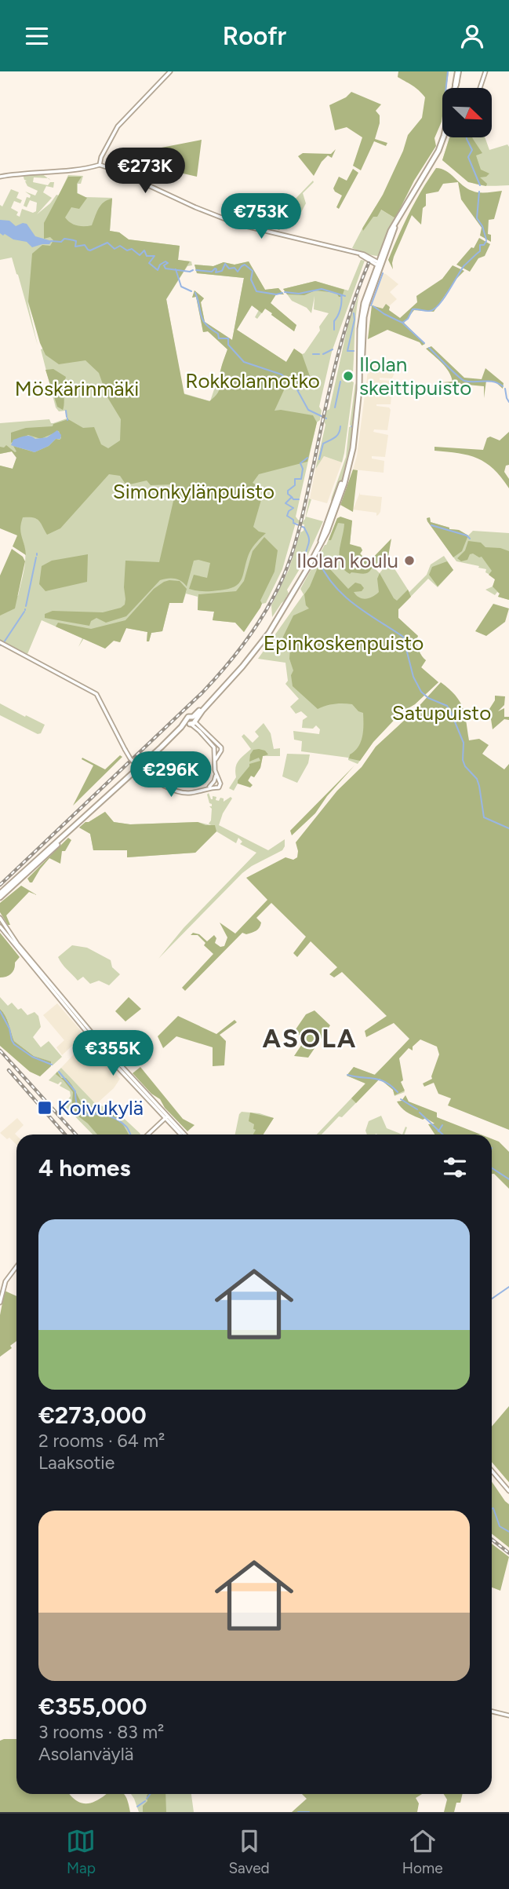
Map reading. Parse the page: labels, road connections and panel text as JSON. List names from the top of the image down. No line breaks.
{"districts":["ASOLA"],"parks":["Rokkolannotko","Möskärinmäki","Simonkylänpuisto","Epinkoskenpuisto","Satupuisto"],"places":{"other":["Ilolan skeittipuisto","Ilolan koulu"],"transit":["Koivukylä"]},"north":"bottom right","page":{"header":"Roofr","price":["€273K","€753K","€296K","€355K"],"heading":"4 homes","list":[{"name":"€273,000","note":"2 rooms · 64 m² · Laaksotie"},{"name":"€355,000","note":"3 rooms · 83 m² · Asolanväylä"}],"tabs":["Map","Saved","Home"]}}
